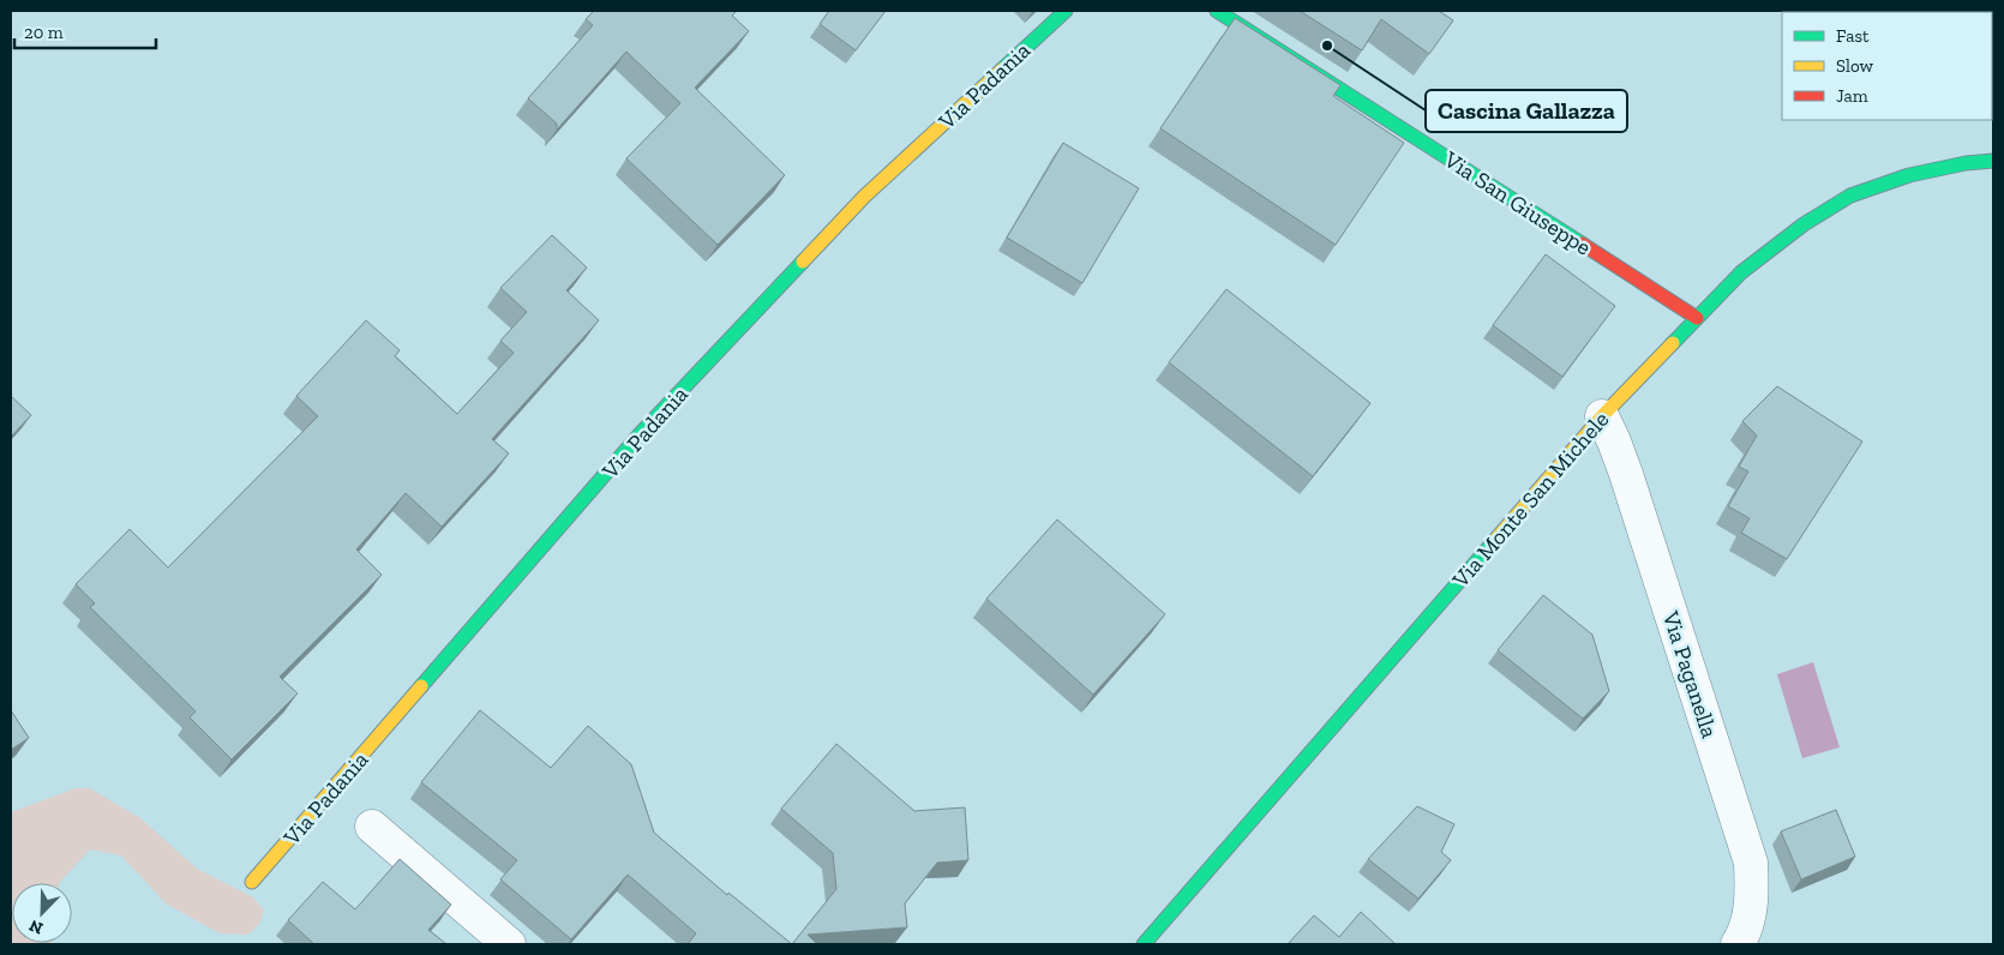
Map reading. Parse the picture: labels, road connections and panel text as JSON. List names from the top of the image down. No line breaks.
{"streets":{"street":["Via Padania","Via San Giuseppe","Via Monte San Michele","Via Paganella"]},"crossings":[["Via San Giuseppe","Via Monte San Michele"],["Via Monte San Michele","Via Paganella"]],"places":["Cascina Gallazza"],"legend":["Fast","Slow","Jam"],"scale_bar":"20 m","north":"bottom left"}
